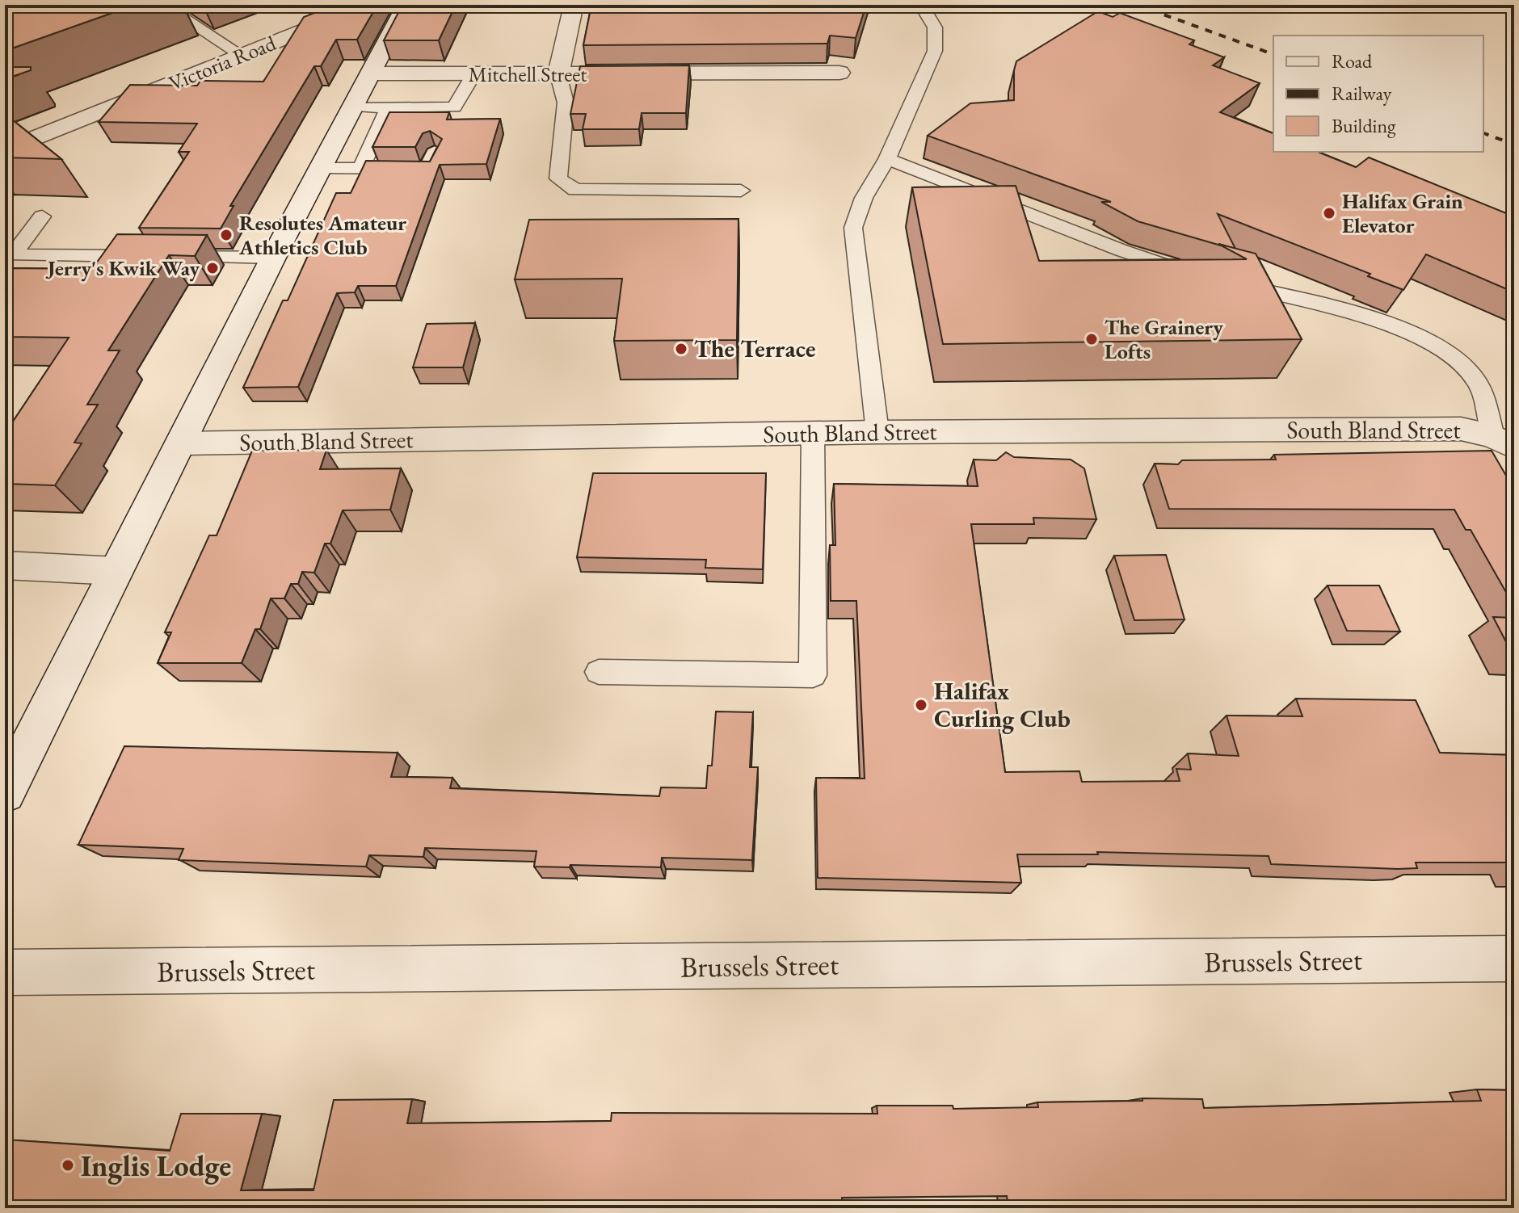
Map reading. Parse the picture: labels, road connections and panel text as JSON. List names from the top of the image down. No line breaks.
{"streets":{"street":["Victoria Road","Mitchell Street","South Bland Street","Brussels Street"]},"places":["Halifax Grain Elevator","Resolutes Amateur Athletics Club","Jerry's Kwik Way","The Grainery Lofts","The Terrace","Halifax Curling Club","Inglis Lodge"],"legend":["Road","Railway","Building"]}
